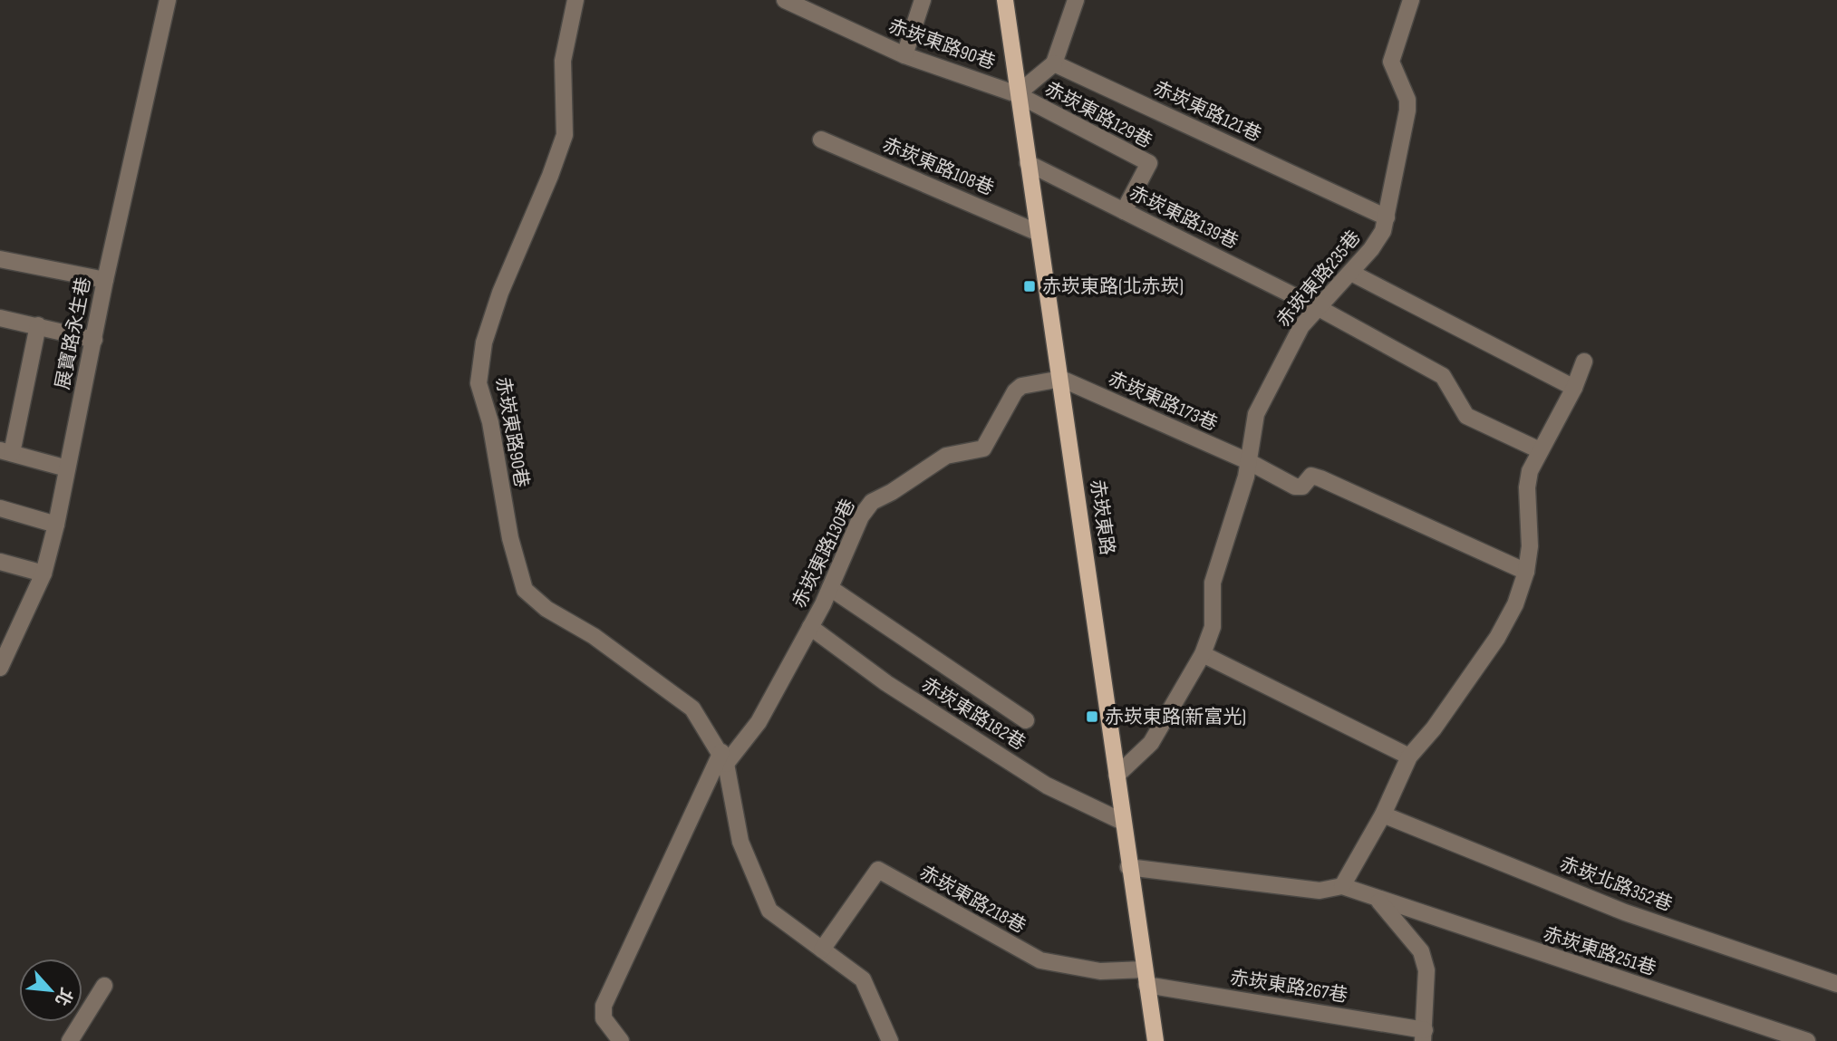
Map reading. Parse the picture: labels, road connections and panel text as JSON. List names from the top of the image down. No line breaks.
{"streets":{"main road":["赤崁東路"],"street":["赤崁東路90巷","赤崁東路121巷","赤崁東路129巷","赤崁東路108巷","赤崁東路139巷","赤崁東路235巷","展寶路永生巷","赤崁東路173巷","赤崁東路130巷","赤崁東路182巷","赤崁北路352巷","赤崁東路218巷","赤崁東路251巷","赤崁東路267巷"]},"crossings":[["赤崁東路90巷","赤崁東路129巷"],["赤崁東路90巷","赤崁東路"],["赤崁東路90巷","赤崁東路130巷"],["赤崁東路121巷","赤崁東路235巷"],["赤崁東路129巷","赤崁東路139巷"],["赤崁東路129巷","赤崁東路"],["赤崁東路108巷","赤崁東路"],["赤崁東路139巷","赤崁東路235巷"],["赤崁東路139巷","赤崁東路"],["赤崁東路235巷","赤崁東路173巷"],["赤崁東路235巷","赤崁東路"],["赤崁東路173巷","赤崁東路"],["赤崁東路173巷","赤崁東路130巷"],["赤崁東路","赤崁東路130巷"],["赤崁東路","赤崁東路182巷"],["赤崁東路","赤崁東路218巷"],["赤崁東路","赤崁東路251巷"],["赤崁東路","赤崁東路267巷"],["赤崁東路130巷","赤崁東路182巷"],["赤崁東路218巷","赤崁東路267巷"],["赤崁東路251巷","赤崁東路267巷"]],"places":{"transit":["赤崁東路(北赤崁)","赤崁東路(新富光)"]},"north":"bottom right"}
